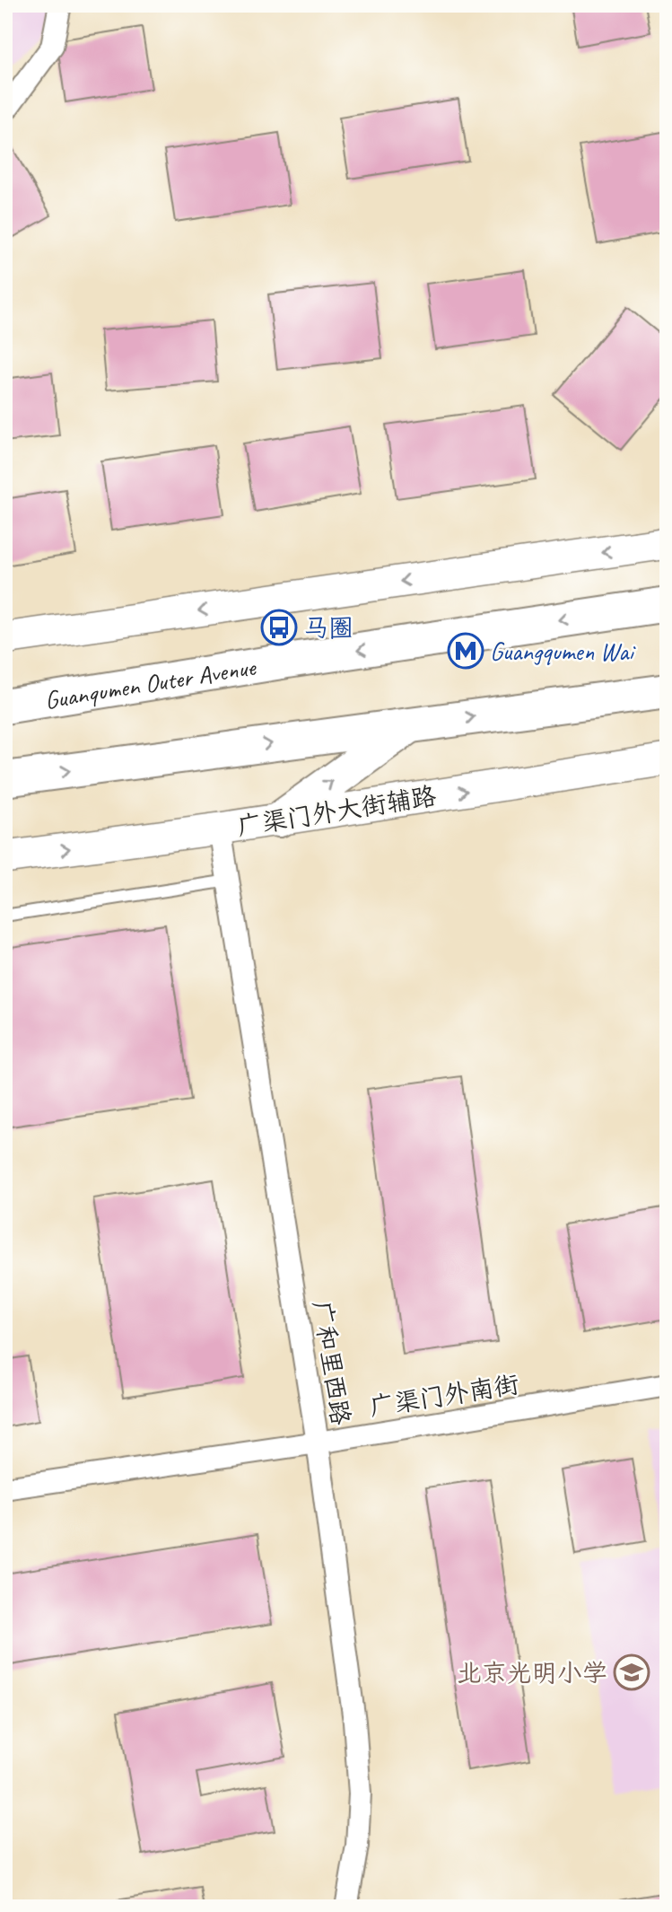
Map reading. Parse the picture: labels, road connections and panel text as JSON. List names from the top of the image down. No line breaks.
{"streets":{"main road":["Guanqumen Outer Avenue"],"street":["广渠门外大街辅路","广和里西路","广渠门外南街"]},"crossings":[["广渠门外大街辅路","广和里西路"],["广和里西路","广渠门外南街"]],"places":{"bus stop":["马圈"],"metro station":["Guangqumen Wai"],"school or university":["北京光明小学"]}}
